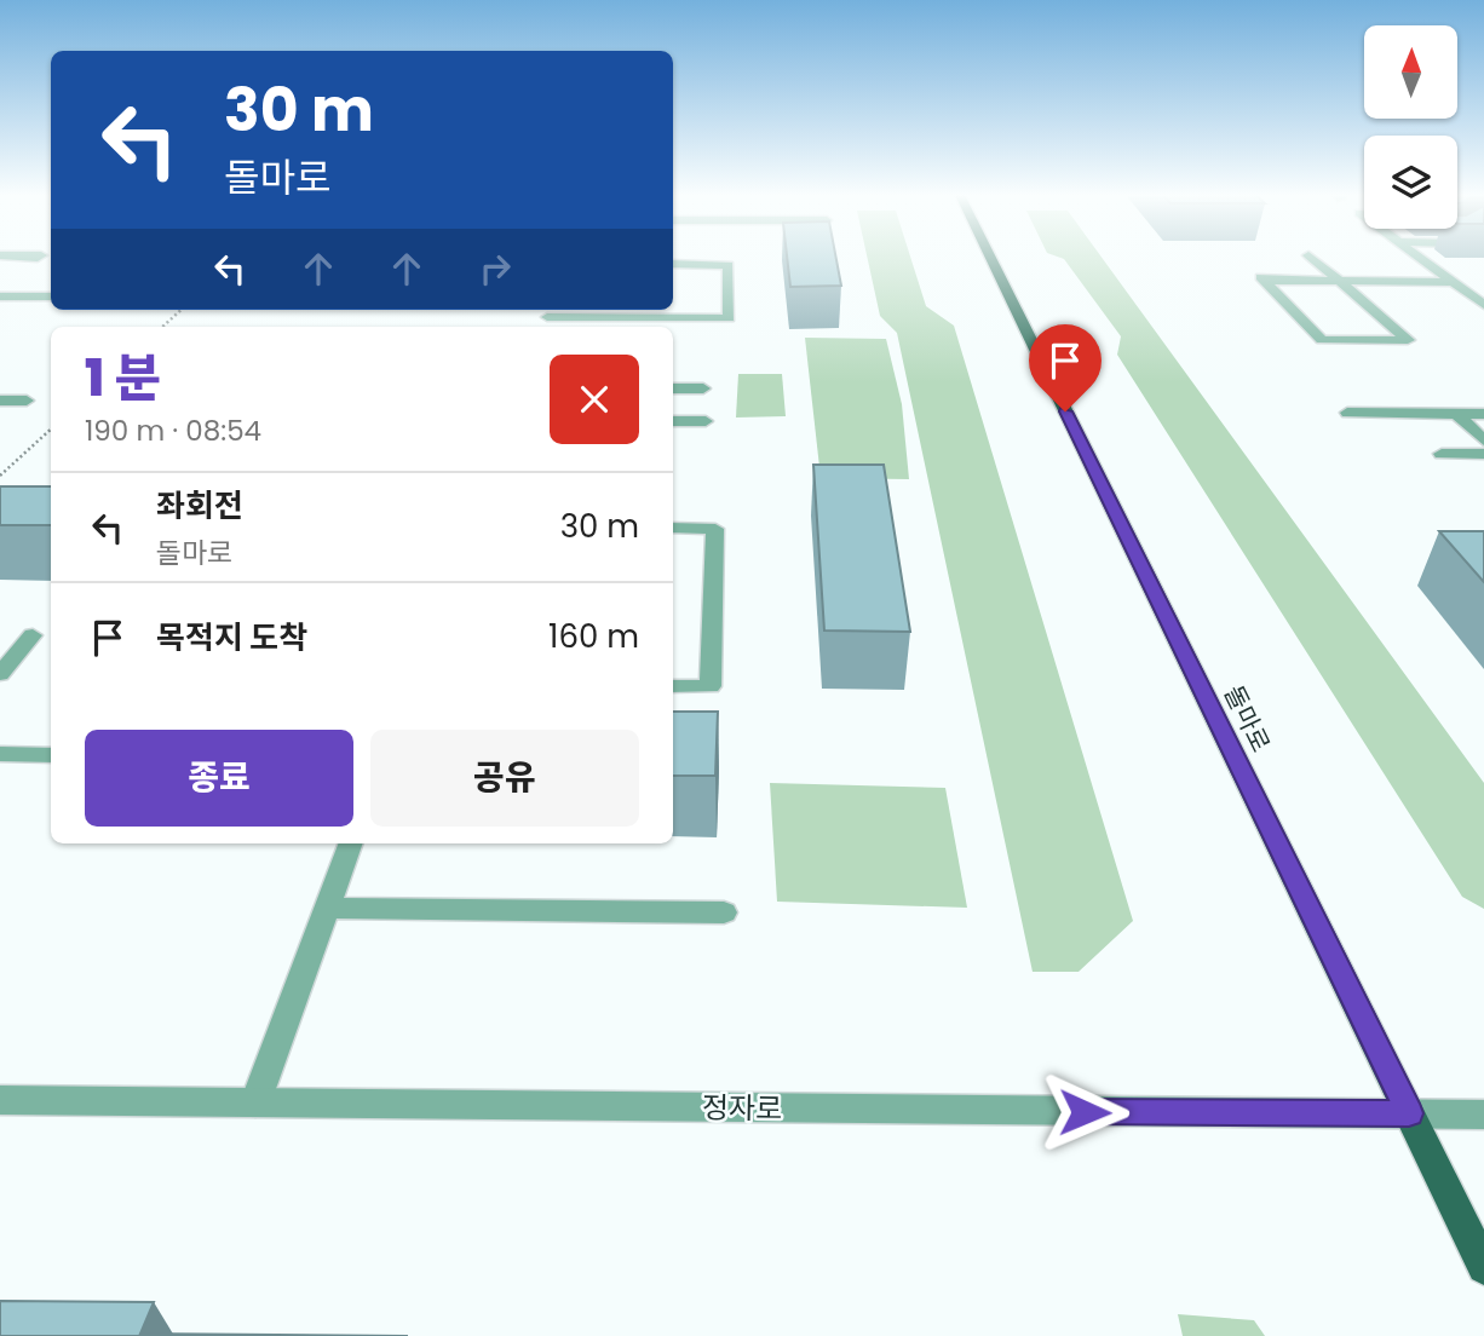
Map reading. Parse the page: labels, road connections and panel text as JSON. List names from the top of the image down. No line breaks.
{"streets":{"main road":["돌마로"],"street":["정자로"]},"crossings":[["돌마로","정자로"]],"north":"top","page":{"turn":["30 m","돌마로"],"heading":["1 분","190 m · 08:54"],"list":[{"name":"좌회전","note":"돌마로","value":"30 m"},{"name":"목적지 도착","value":"160 m"}],"buttons":["종료","공유"]}}
